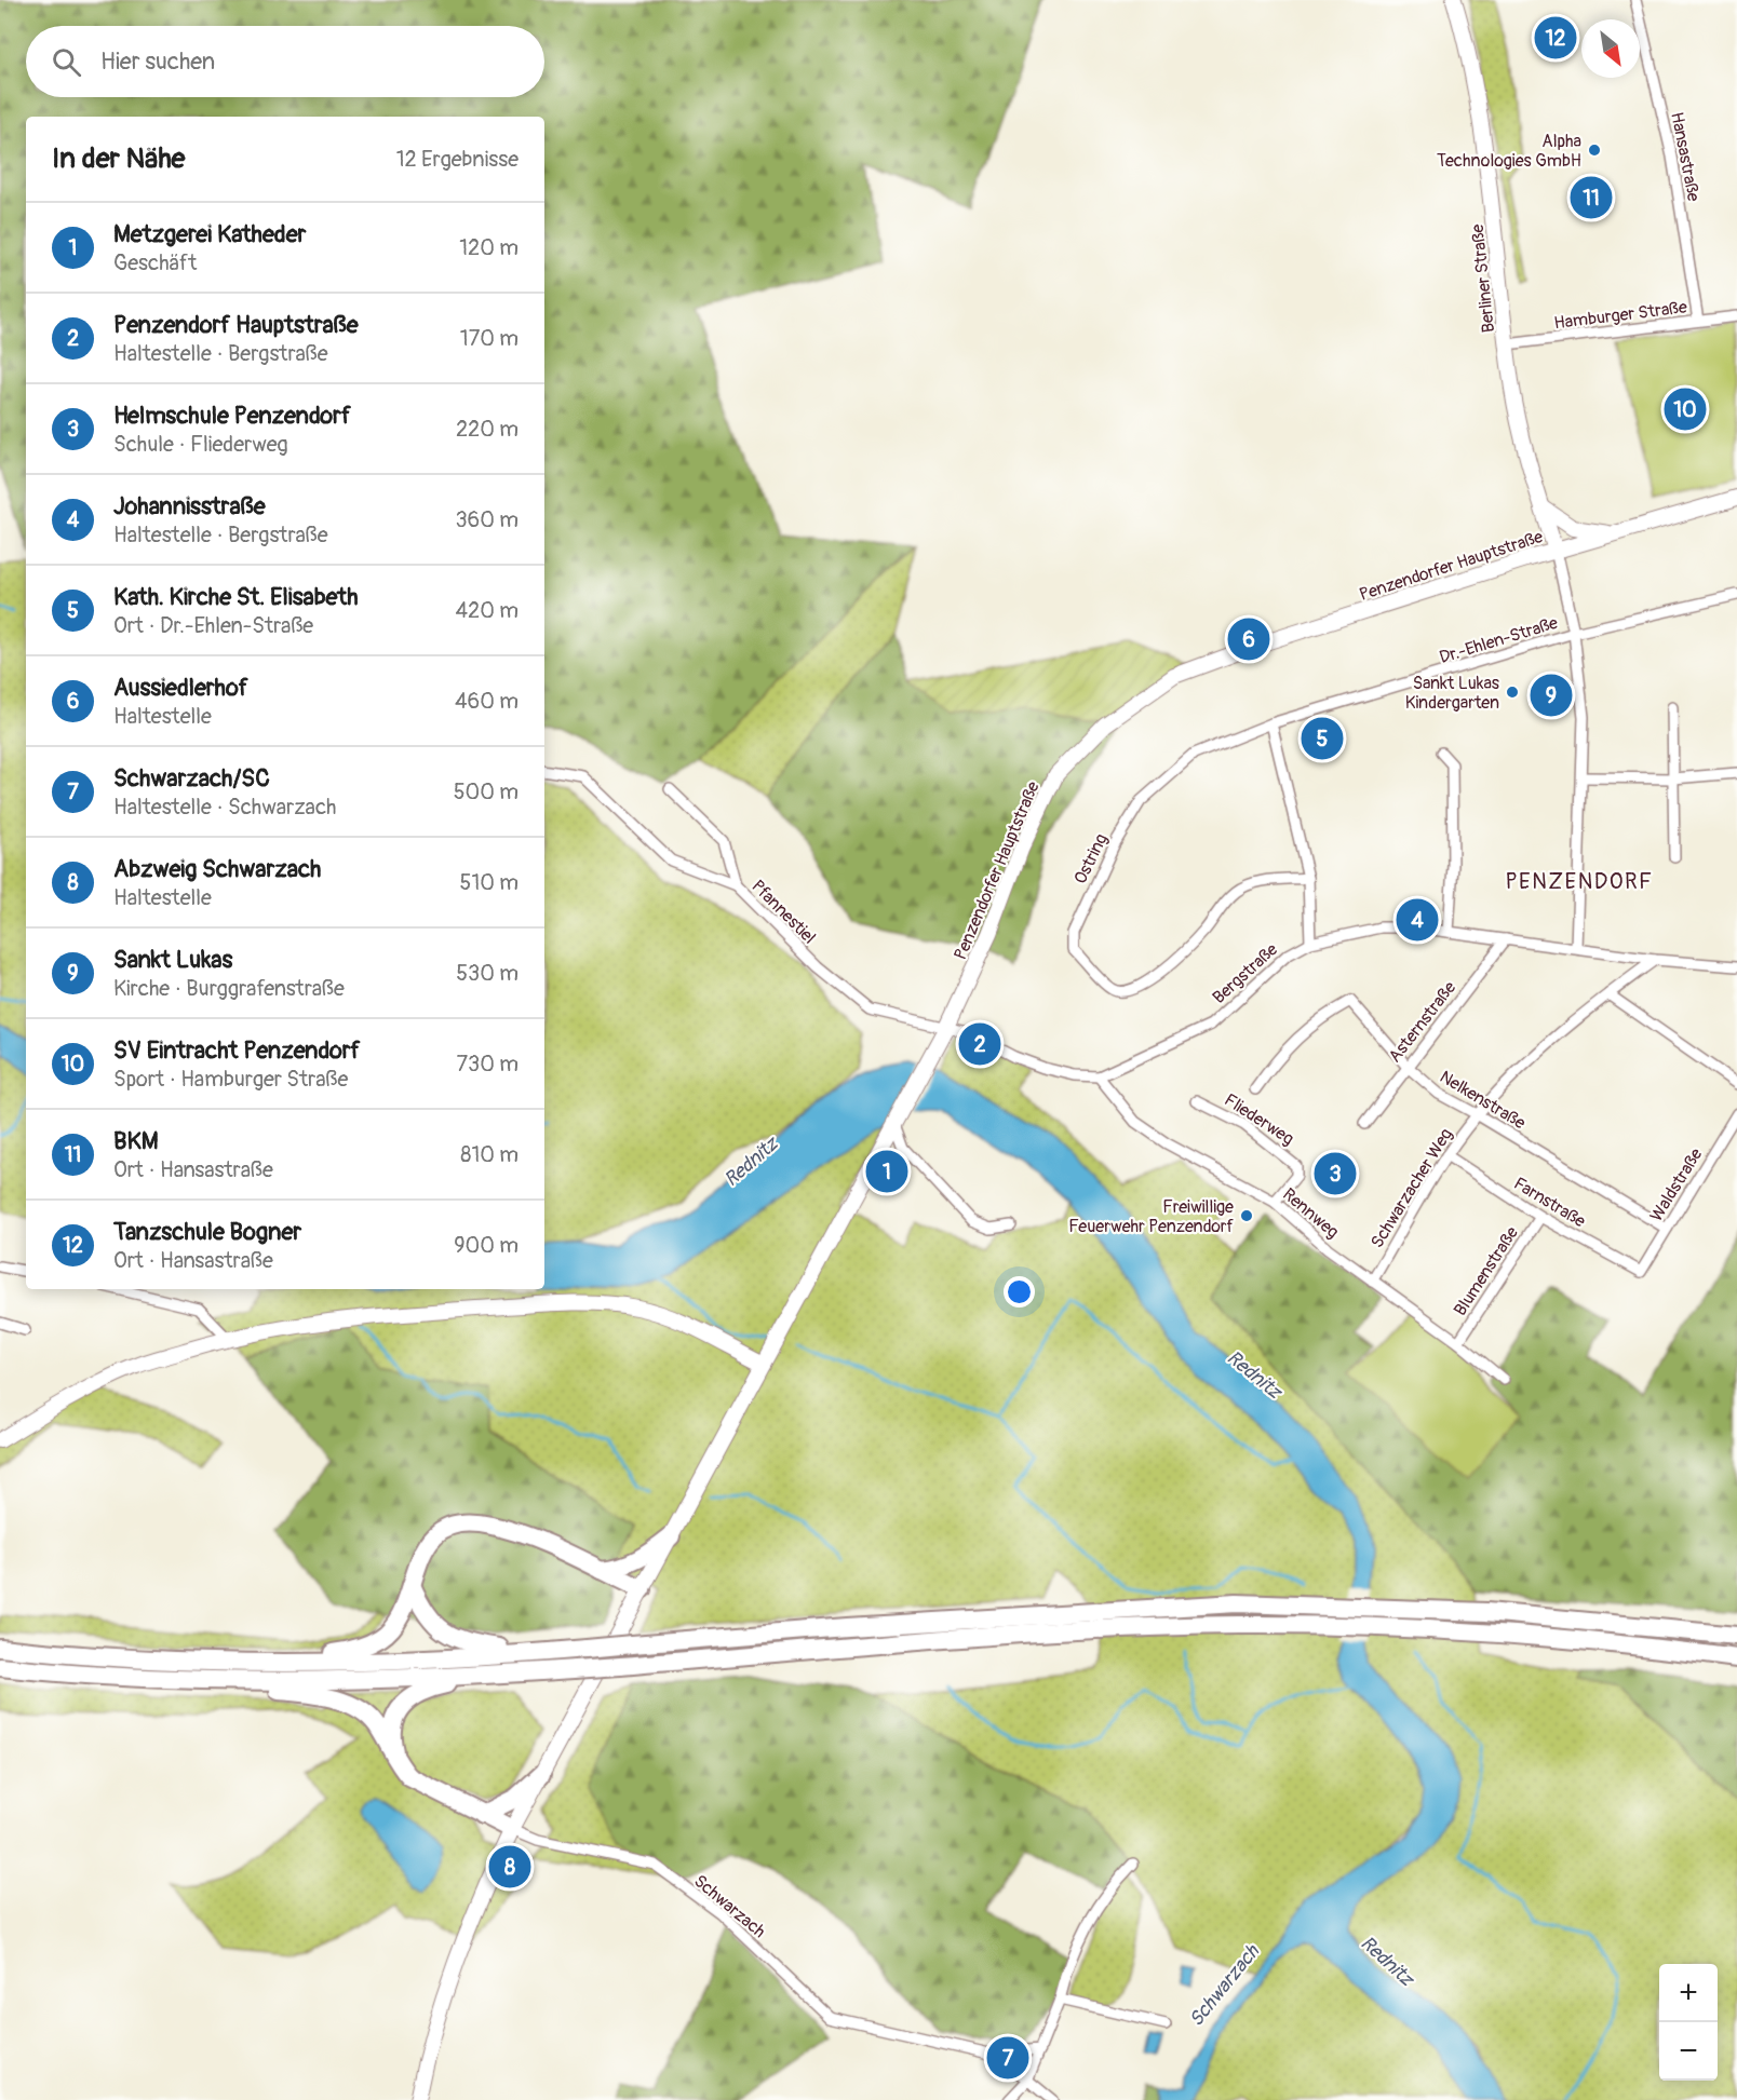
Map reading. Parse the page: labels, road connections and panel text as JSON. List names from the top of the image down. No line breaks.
{"streets":{"main road":["Berliner Straße","Penzendorfer Hauptstraße"],"street":["Hansastraße","Hamburger Straße","Dr.-Ehlen-Straße","Ostring","Pfannestiel","Bergstraße","Asternstraße","Nelkenstraße","Fliederweg","Waldstraße","Schwarzacher Weg","Farnstraße","Rennweg","Blumenstraße","Schwarzach"]},"crossings":[["Hansastraße","Hamburger Straße"],["Berliner Straße","Hamburger Straße"],["Berliner Straße","Penzendorfer Hauptstraße"],["Penzendorfer Hauptstraße","Pfannestiel"],["Penzendorfer Hauptstraße","Schwarzach"],["Dr.-Ehlen-Straße","Ostring"],["Bergstraße","Asternstraße"],["Bergstraße","Schwarzacher Weg"],["Bergstraße","Rennweg"],["Asternstraße","Nelkenstraße"],["Nelkenstraße","Waldstraße"],["Nelkenstraße","Schwarzacher Weg"],["Fliederweg","Rennweg"],["Waldstraße","Farnstraße"],["Schwarzacher Weg","Farnstraße"],["Schwarzacher Weg","Rennweg"],["Farnstraße","Blumenstraße"],["Rennweg","Blumenstraße"]],"districts":["PENZENDORF"],"water":["Rednitz","Schwarzach"],"places":["Alpha Technologies GmbH","Sankt Lukas Kindergarten","Freiwillige Feuerwehr Penzendorf"],"north":"bottom right","page":{"pins":["12","11","10","6","9","5","4","2","1","3","8","7"],"search":"Hier suchen","heading":["In der Nähe","12 Ergebnisse"],"list":[{"mark":"1","name":"Metzgerei Katheder","note":"Geschäft","value":"120 m"},{"mark":"2","name":"Penzendorf Hauptstraße","note":"Haltestelle · Bergstraße","value":"170 m"},{"mark":"3","name":"Helmschule Penzendorf","note":"Schule · Fliederweg","value":"220 m"},{"mark":"4","name":"Johannisstraße","note":"Haltestelle · Bergstraße","value":"360 m"},{"mark":"5","name":"Kath. Kirche St. Elisabeth","note":"Ort · Dr.-Ehlen-Straße","value":"420 m"},{"mark":"6","name":"Aussiedlerhof","note":"Haltestelle","value":"460 m"},{"mark":"7","name":"Schwarzach/SC","note":"Haltestelle · Schwarzach","value":"500 m"},{"mark":"8","name":"Abzweig Schwarzach","note":"Haltestelle","value":"510 m"},{"mark":"9","name":"Sankt Lukas","note":"Kirche · Burggrafenstraße","value":"530 m"},{"mark":"10","name":"SV Eintracht Penzendorf","note":"Sport · Hamburger Straße","value":"730 m"},{"mark":"11","name":"BKM","note":"Ort · Hansastraße","value":"810 m"},{"mark":"12","name":"Tanzschule Bogner","note":"Ort · Hansastraße","value":"900 m"}],"map_buttons":["+","−"]}}
